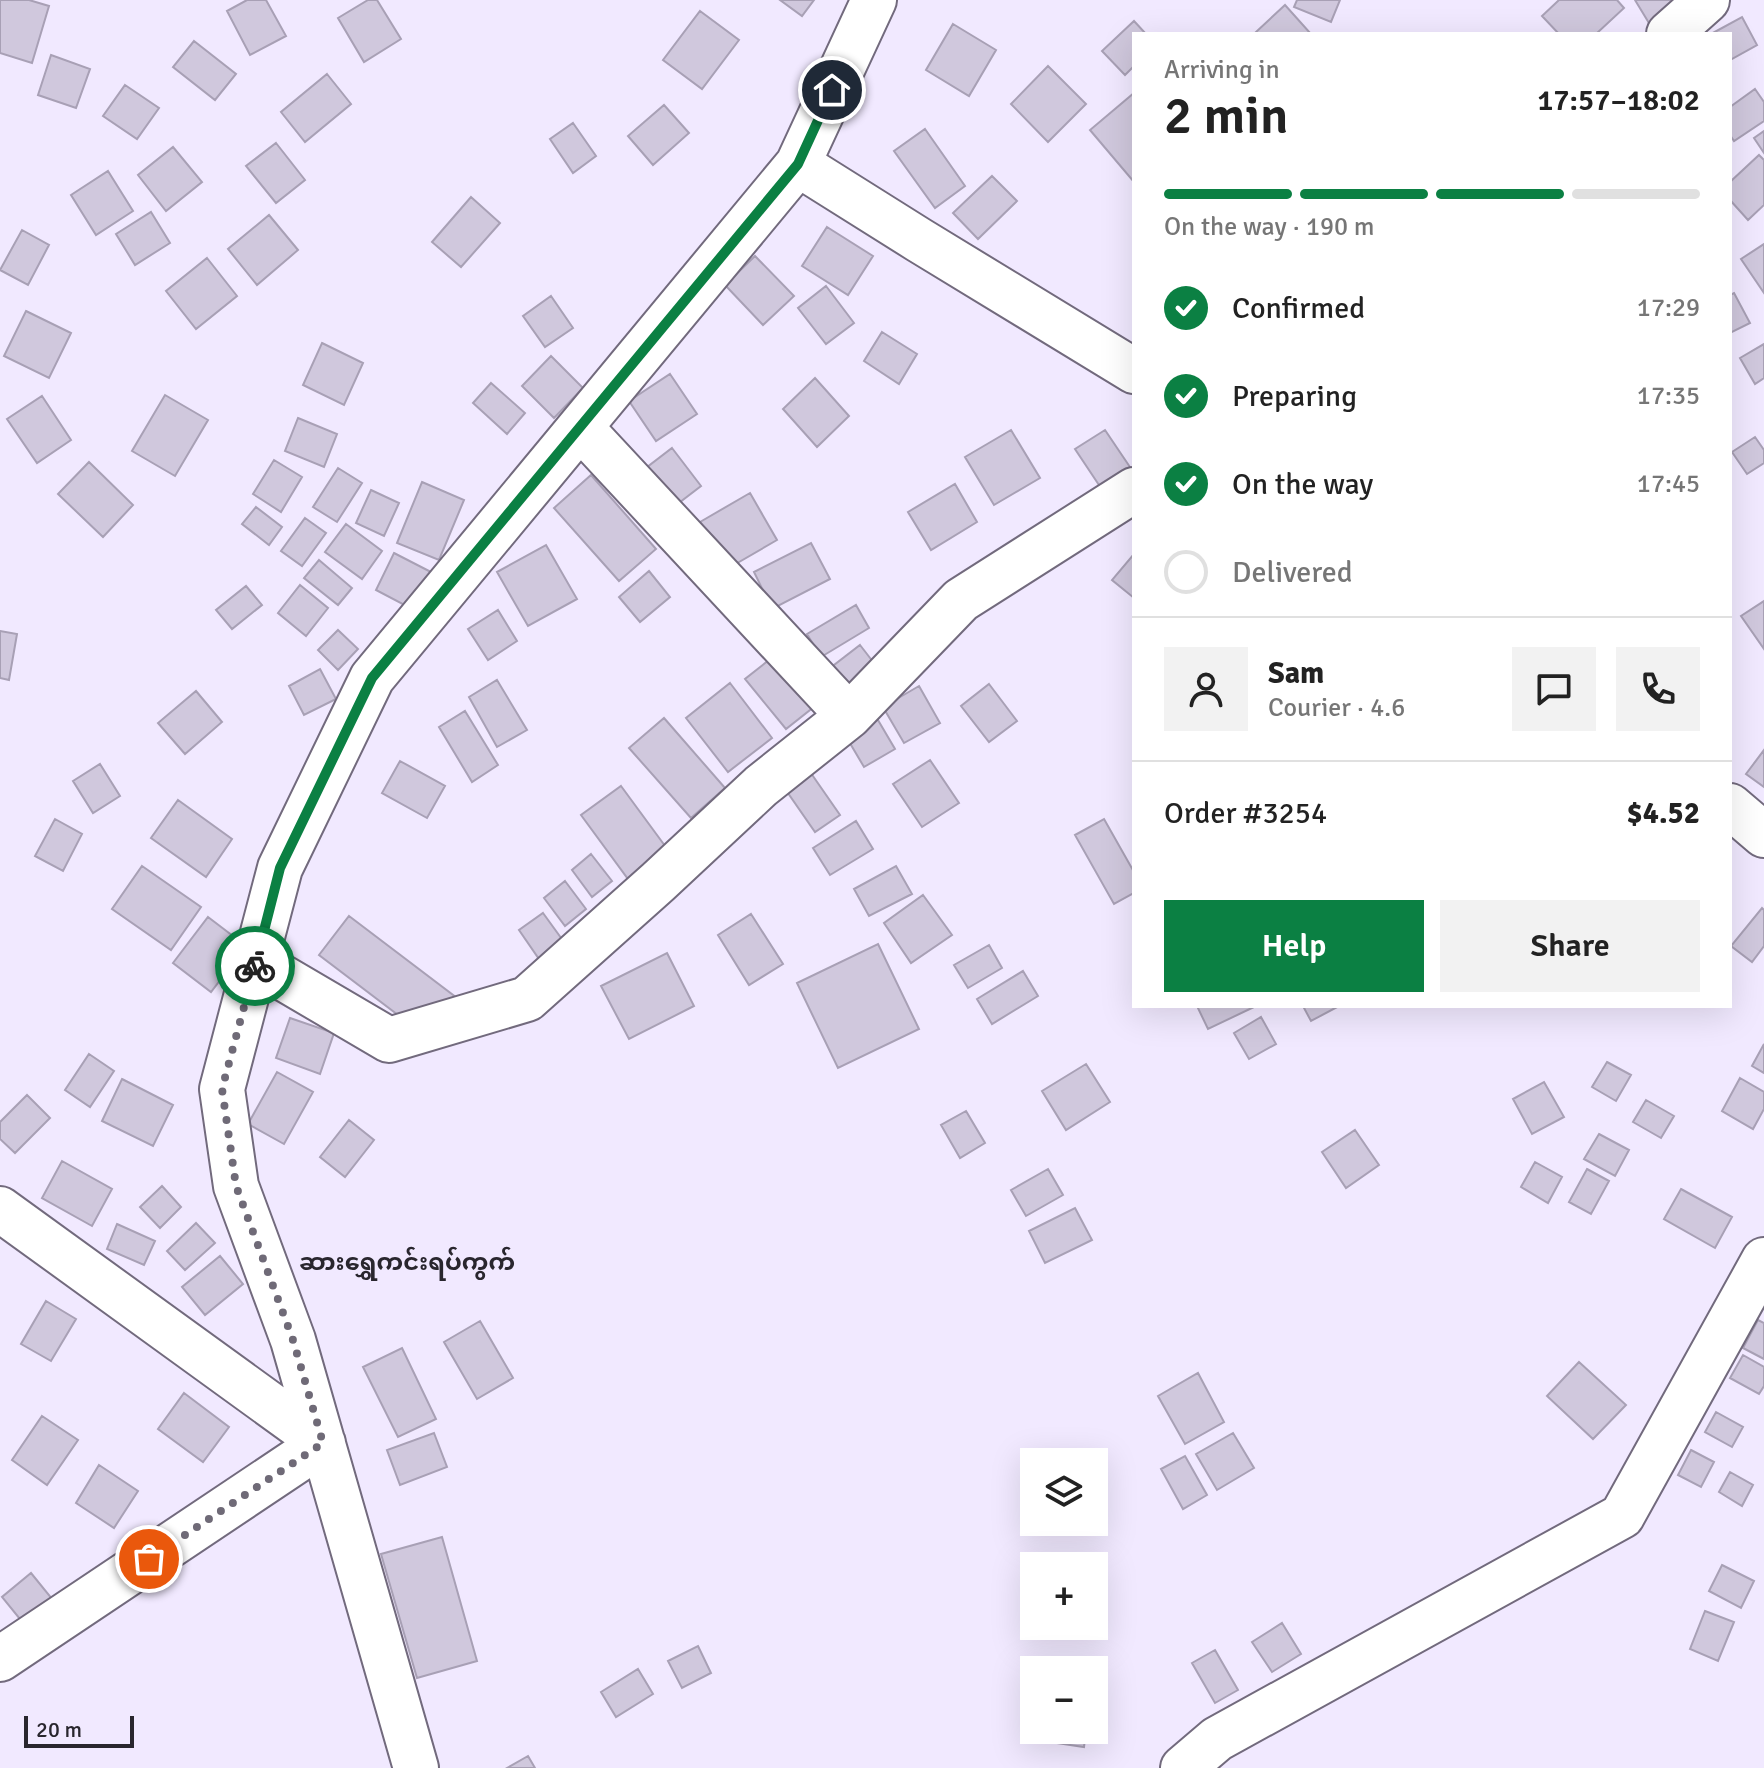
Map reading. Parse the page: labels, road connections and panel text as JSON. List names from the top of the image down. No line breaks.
{"districts":["ဆားရွှေကင်းရပ်ကွက်"],"scale_bar":"20 m","page":{"heading":["2 min","Arriving in","17:57–18:02"],"panel":["Sam","Courier · 4.6","Order #3254","$4.52"],"bar":"On the way · 190 m","list":[["Confirmed","17:29"],["Preparing","17:35"],["On the way","17:45"],"Delivered"],"buttons":["Help","Share"],"map_buttons":["+","−"],"scale":"20 m"}}
